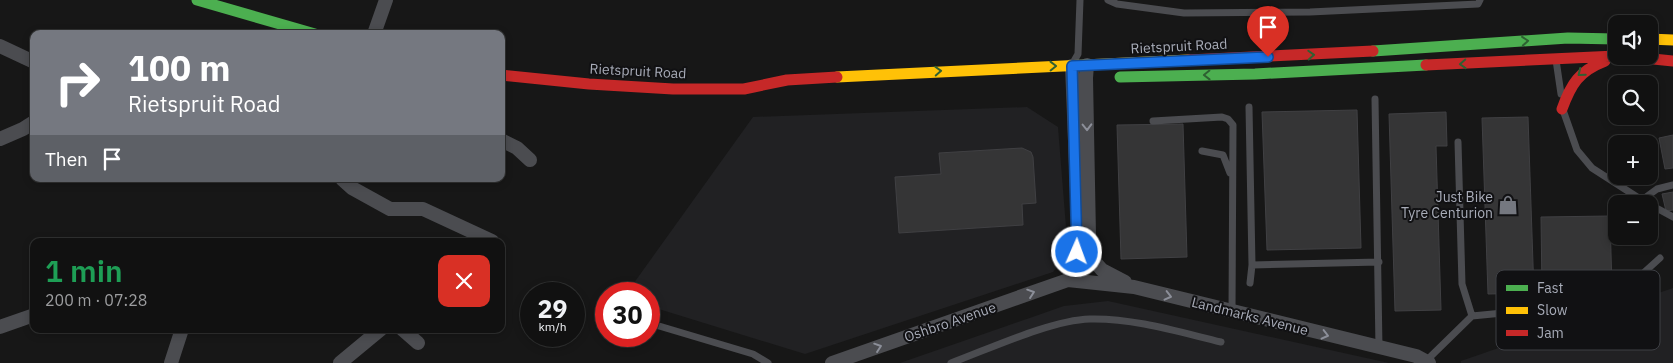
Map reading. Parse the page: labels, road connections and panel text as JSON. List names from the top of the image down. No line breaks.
{"streets":{"street":["Rietspruit Road","Landmarks Avenue","Oshbro Avenue"]},"crossings":[["Landmarks Avenue","Oshbro Avenue"]],"one_way":["Landmarks Avenue","Oshbro Avenue"],"places":{"shop":["Just Bike Tyre Centurion"]},"legend":["Fast","Slow","Jam"],"page":{"map_buttons":["+","−"],"turn":["100 m","Rietspruit Road"],"then":"Then","heading":["1 min","200 m · 07:28"],"speed":"29 km/h","limit":"30"}}
